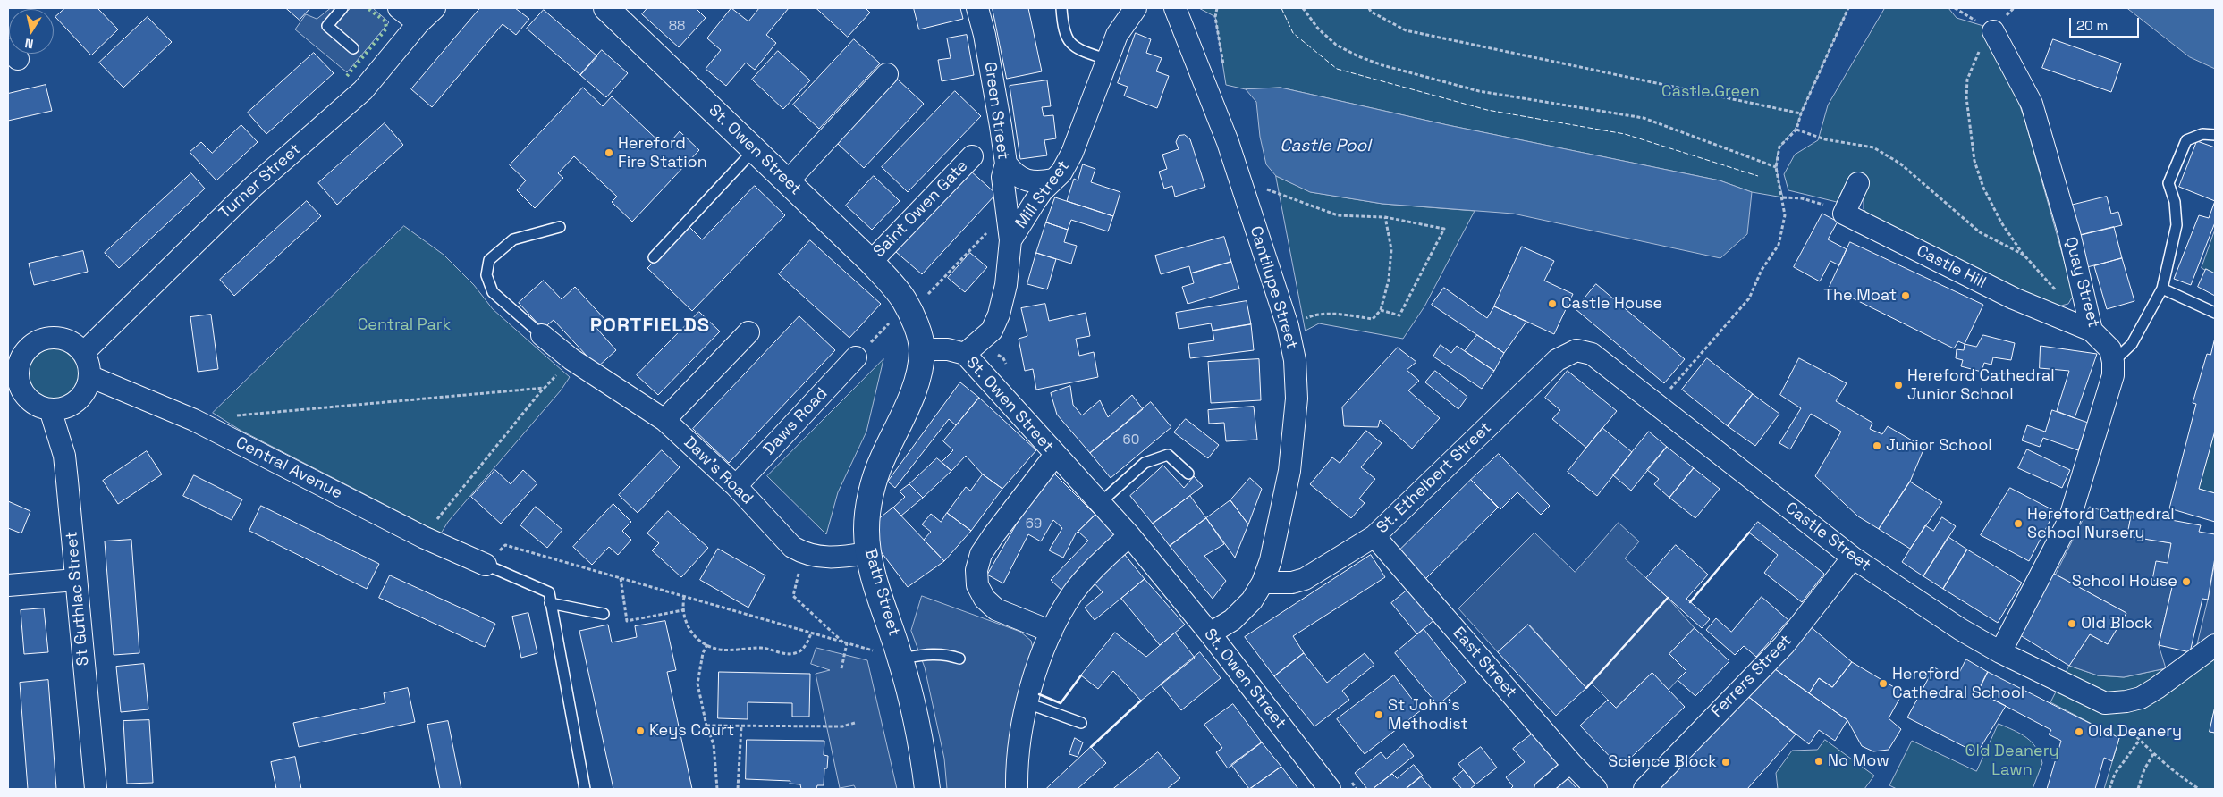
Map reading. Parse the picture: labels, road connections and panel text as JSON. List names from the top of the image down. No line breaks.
{"streets":{"highway":["St. Owen Street","Bath Street"],"street":["Green Street","Turner Street","Mill Street","Saint Owen Gate","Castle Hill","Quay Street","Cantilupe Street","Daws Road","Central Avenue","Daw's Road","St. Ethelbert Street","Castle Street","St Guthlac Street","East Street","Ferrers Street"]},"crossings":[["Green Street","Mill Street"],["St. Owen Street","Mill Street"],["St. Owen Street","Saint Owen Gate"],["St. Owen Street","Cantilupe Street"],["St. Owen Street","Bath Street"],["Turner Street","Central Avenue"],["Turner Street","St Guthlac Street"],["Castle Hill","Quay Street"],["Cantilupe Street","St. Ethelbert Street"],["Daws Road","Daw's Road"],["Central Avenue","St Guthlac Street"],["Daw's Road","Bath Street"],["St. Ethelbert Street","Castle Street"],["St. Ethelbert Street","East Street"],["Castle Street","Ferrers Street"]],"districts":["PORTFIELDS"],"water":["Castle Pool"],"parks":["Castle Green","Central Park","Old Deanery Lawn"],"places":["Hereford Fire Station","The Moat","Castle House","Hereford Cathedral Junior School","Junior School","Hereford Cathedral School Nursery","School House","Old Block","Hereford Cathedral School","St John's Methodist","Keys Court","Old Deanery","No Mow","Science Block"],"house_numbers":["88","60","69"],"scale_bar":"20 m","north":"bottom"}
